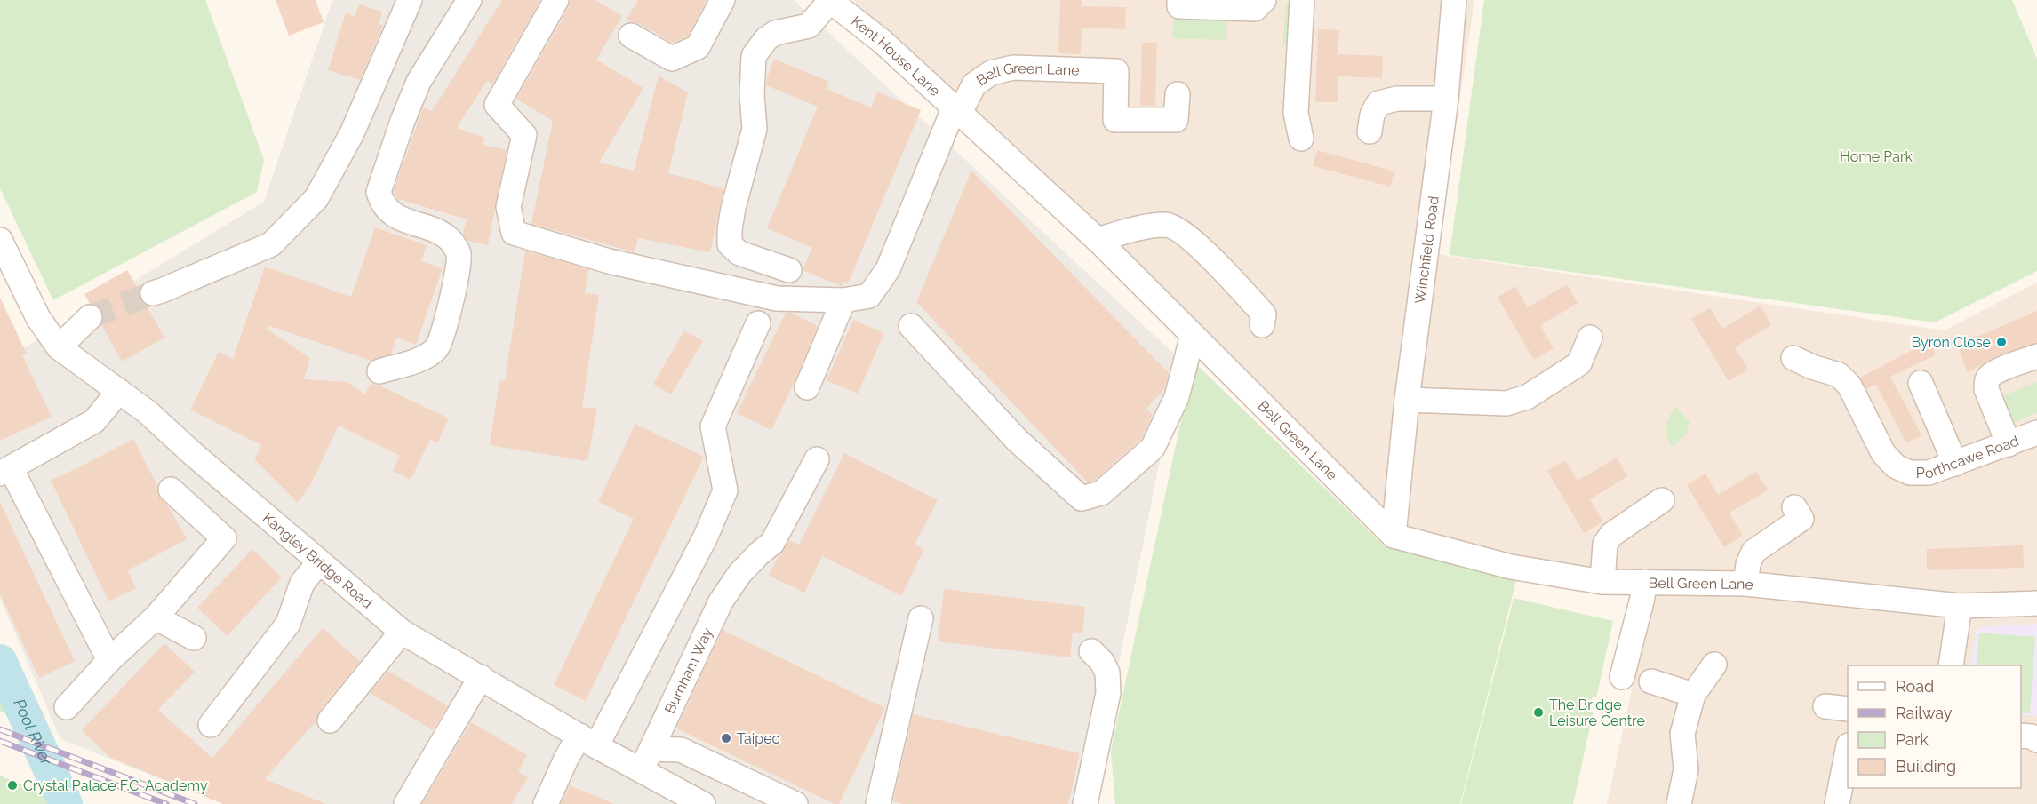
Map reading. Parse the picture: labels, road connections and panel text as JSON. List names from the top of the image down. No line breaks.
{"streets":{"street":["Kent House Lane","Bell Green Lane","Winchfield Road","Porthcawe Road","Kangley Bridge Road","Burnham Way"]},"crossings":[["Kent House Lane","Bell Green Lane"],["Bell Green Lane","Winchfield Road"],["Kangley Bridge Road","Burnham Way"]],"water":["Pool River"],"parks":["Home Park"],"places":["Byron Close","The Bridge Leisure Centre","Taipec","Crystal Palace F.C. Academy"],"legend":["Road","Railway","Park","Building"]}
